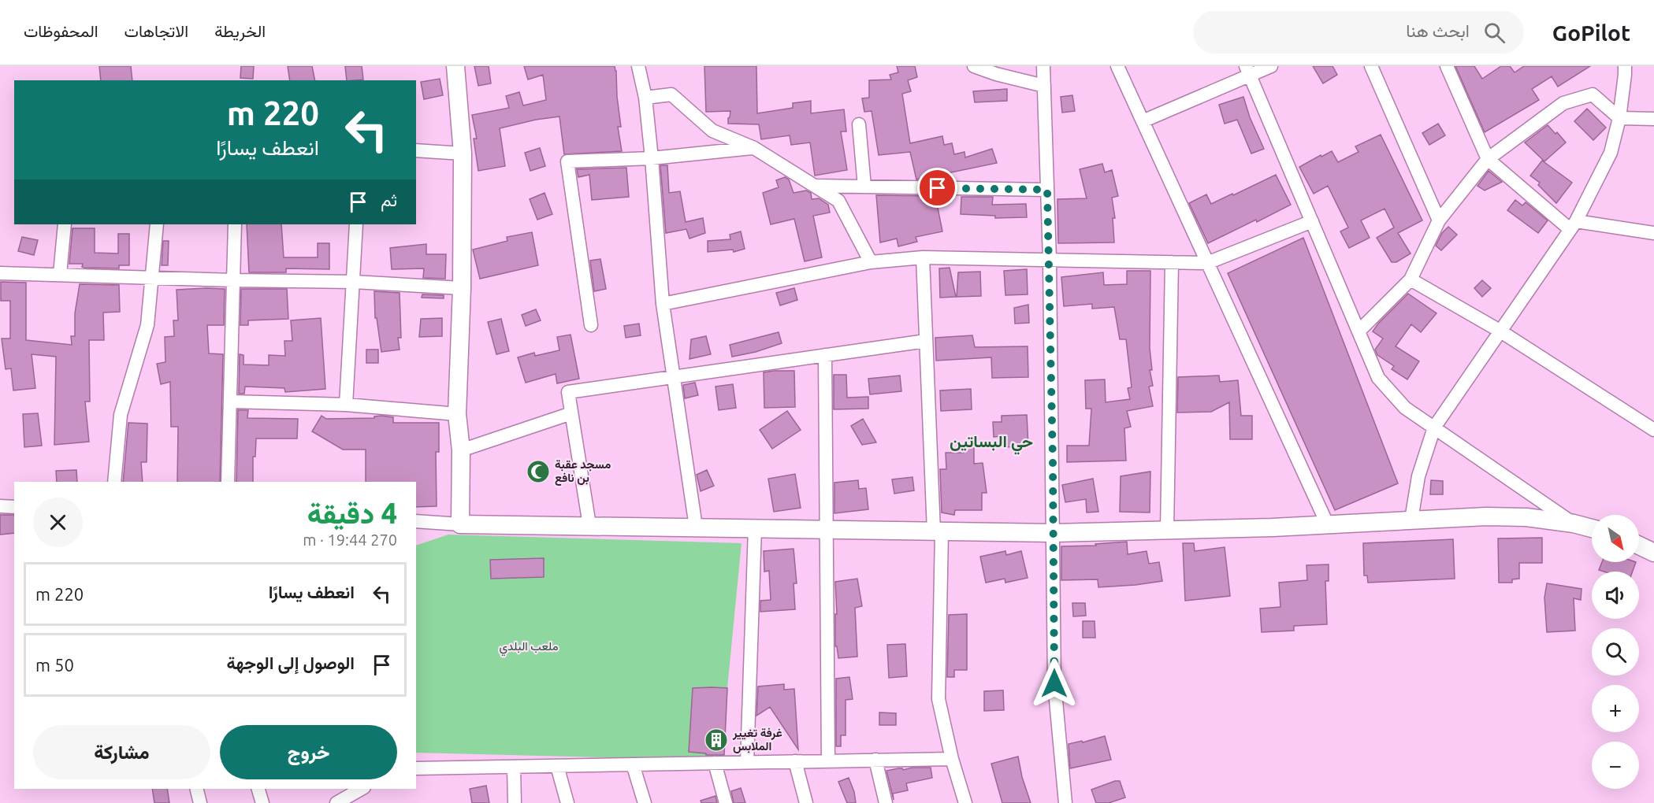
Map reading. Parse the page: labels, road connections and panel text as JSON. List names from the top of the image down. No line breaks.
{"districts":["حي البساتين"],"parks":["ملعب البلدي"],"places":{"mosque":["مسجد عقبة بن نافع"],"building":["غرفة تغيير الملابس"]},"north":"bottom right","page":{"header":"GoPilot","search":"ابحث هنا","nav":["الخريطة","الاتجاهات","المحفوظات"],"turn":["220 m","انعطف يسارًا"],"then":"ثم","heading":["4 دقيقة","270 m · 19:44"],"map_buttons":["+","−"],"list":[{"name":"انعطف يسارًا","value":"220 m"},{"name":"الوصول إلى الوجهة","value":"50 m"}],"buttons":["خروج","مشاركة"]}}
